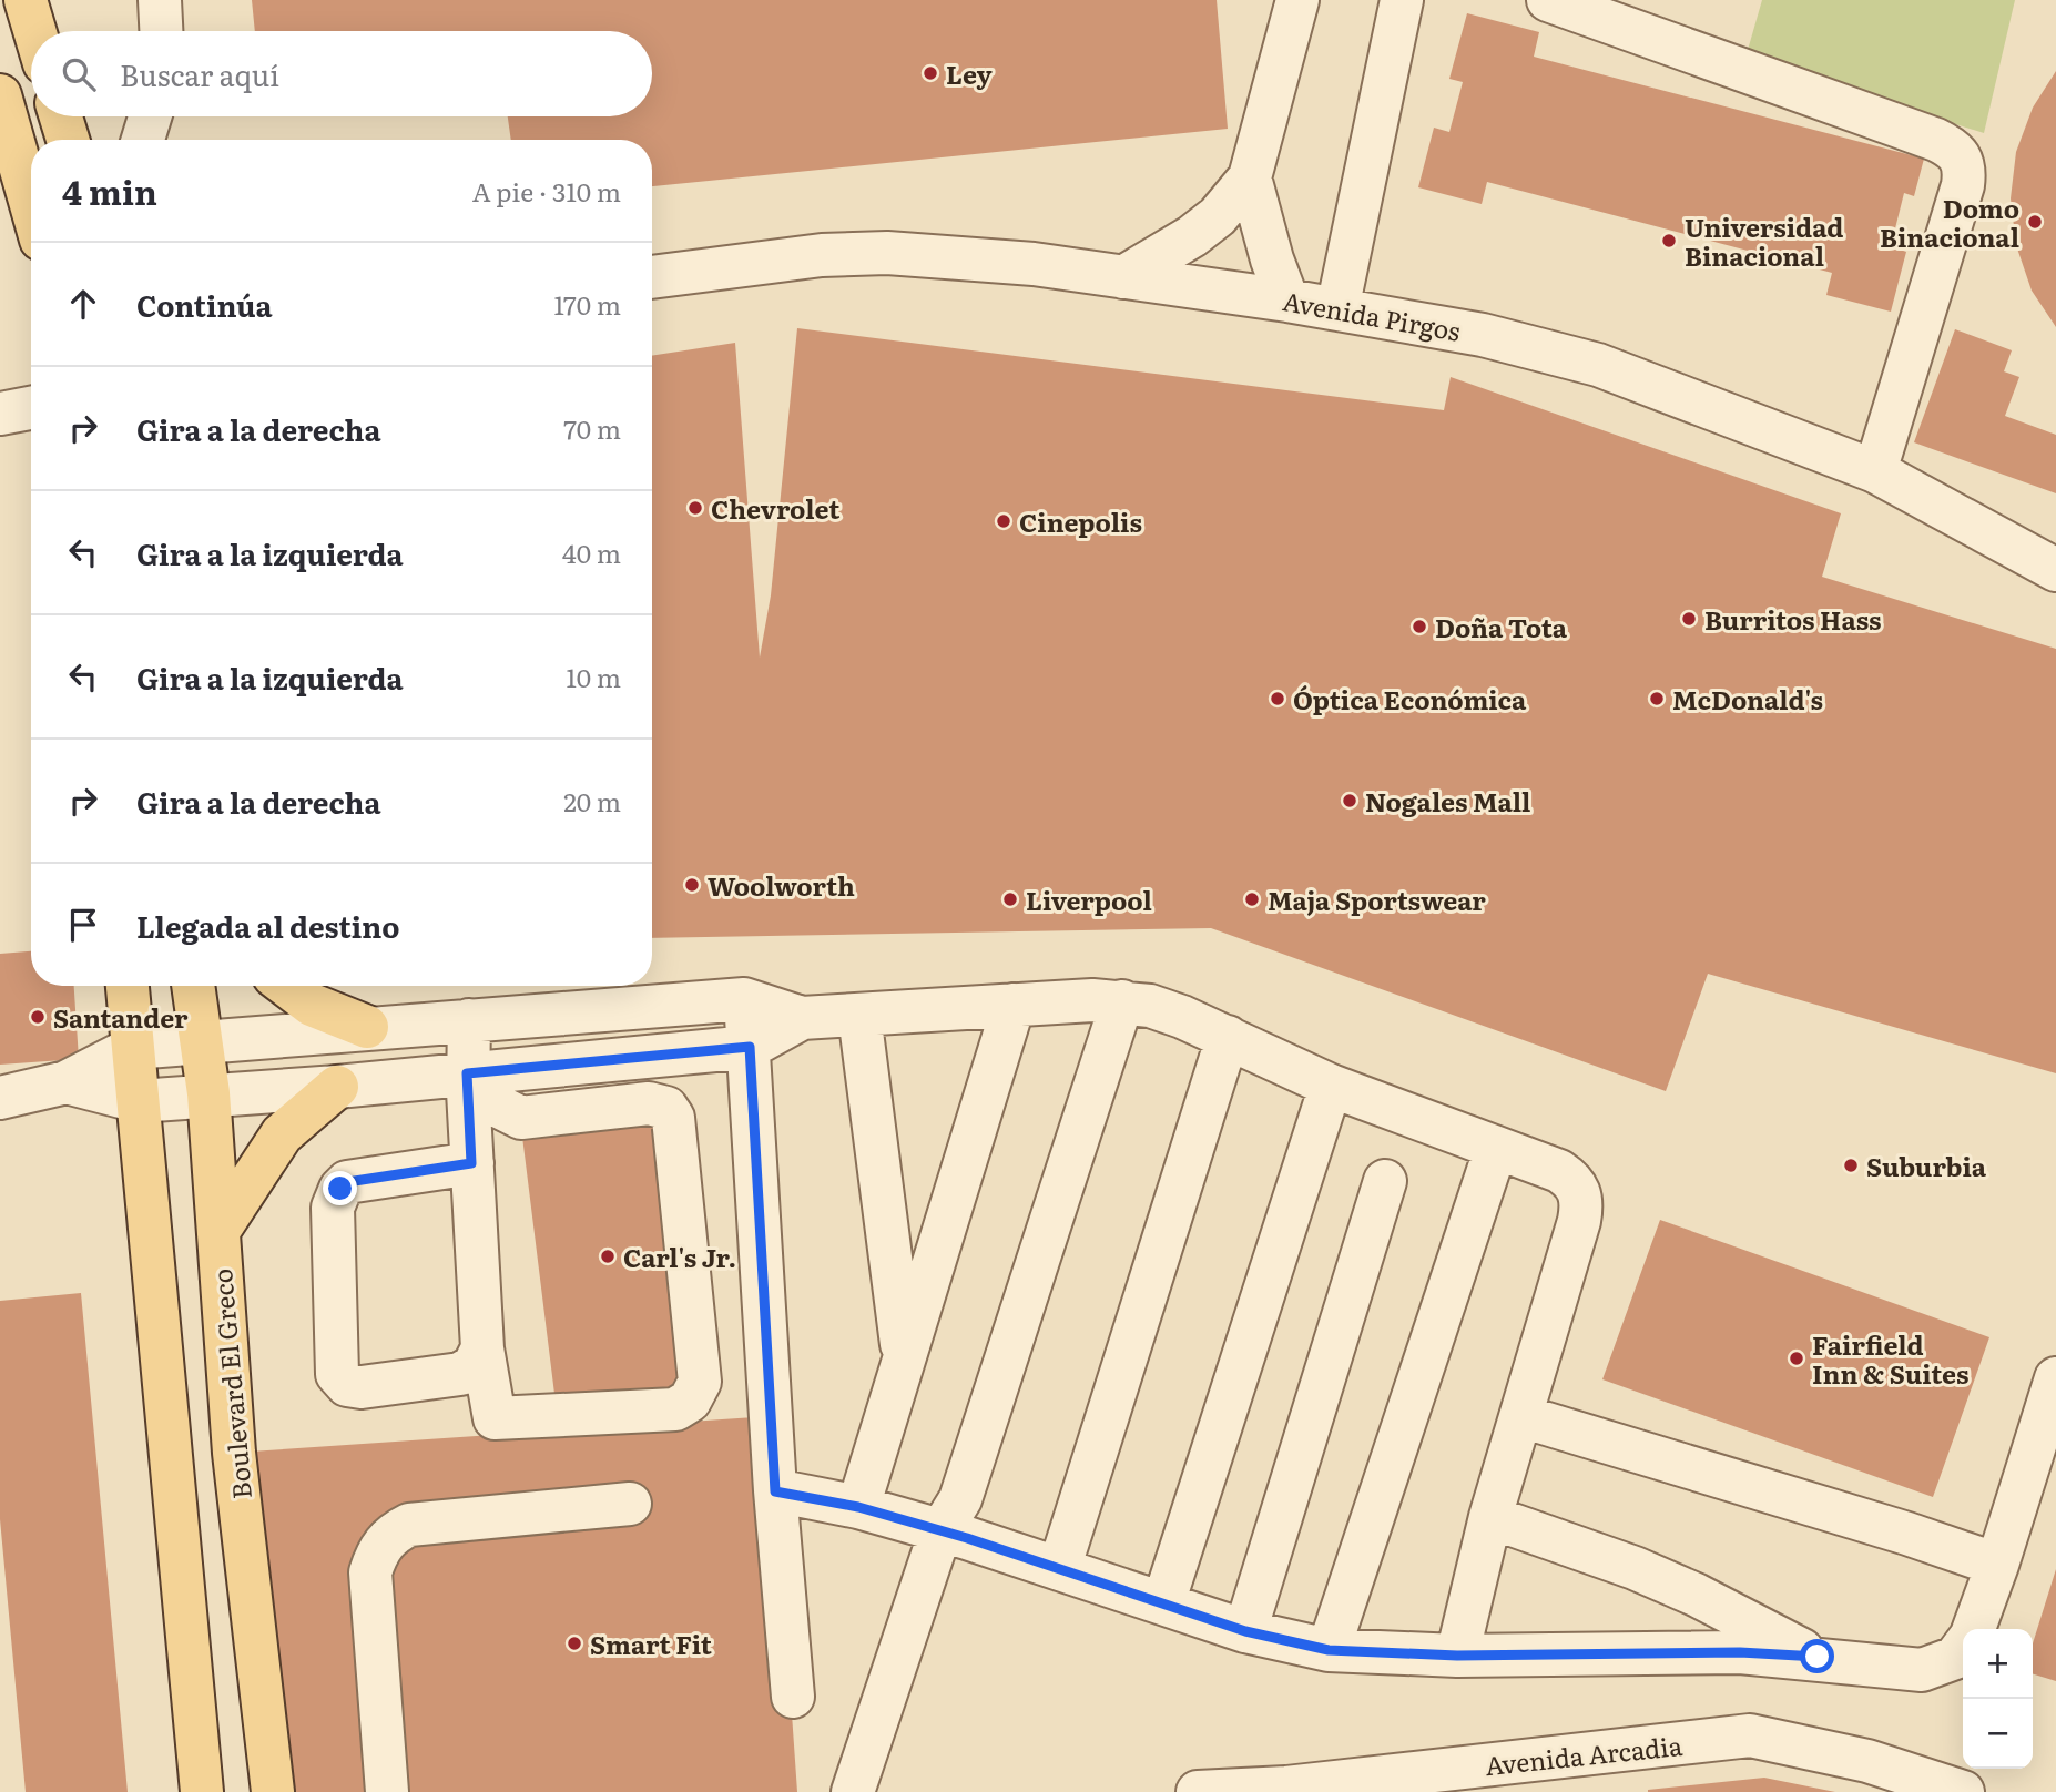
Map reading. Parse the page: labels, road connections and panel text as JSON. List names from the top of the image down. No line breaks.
{"streets":{"main road":["Boulevard El Greco"],"street":["Avenida Pirgos","Avenida Arcadia"]},"places":["Ley","Domo Binacional","Universidad Binacional","Chevrolet","Cinepolis","Burritos Hass","Doña Tota","Óptica Económica","McDonald's","Nogales Mall","Woolworth","Liverpool","Maja Sportswear","Santander","Suburbia","Carl's Jr.","Fairfield Inn & Suites","Smart Fit"],"page":{"search":"Buscar aquí","heading":["4 min","A pie · 310 m"],"list":[["Continúa","170 m"],["Gira a la derecha","70 m"],["Gira a la izquierda","40 m"],["Gira a la izquierda","10 m"],["Gira a la derecha","20 m"],"Llegada al destino"],"map_buttons":["+","−"]}}
